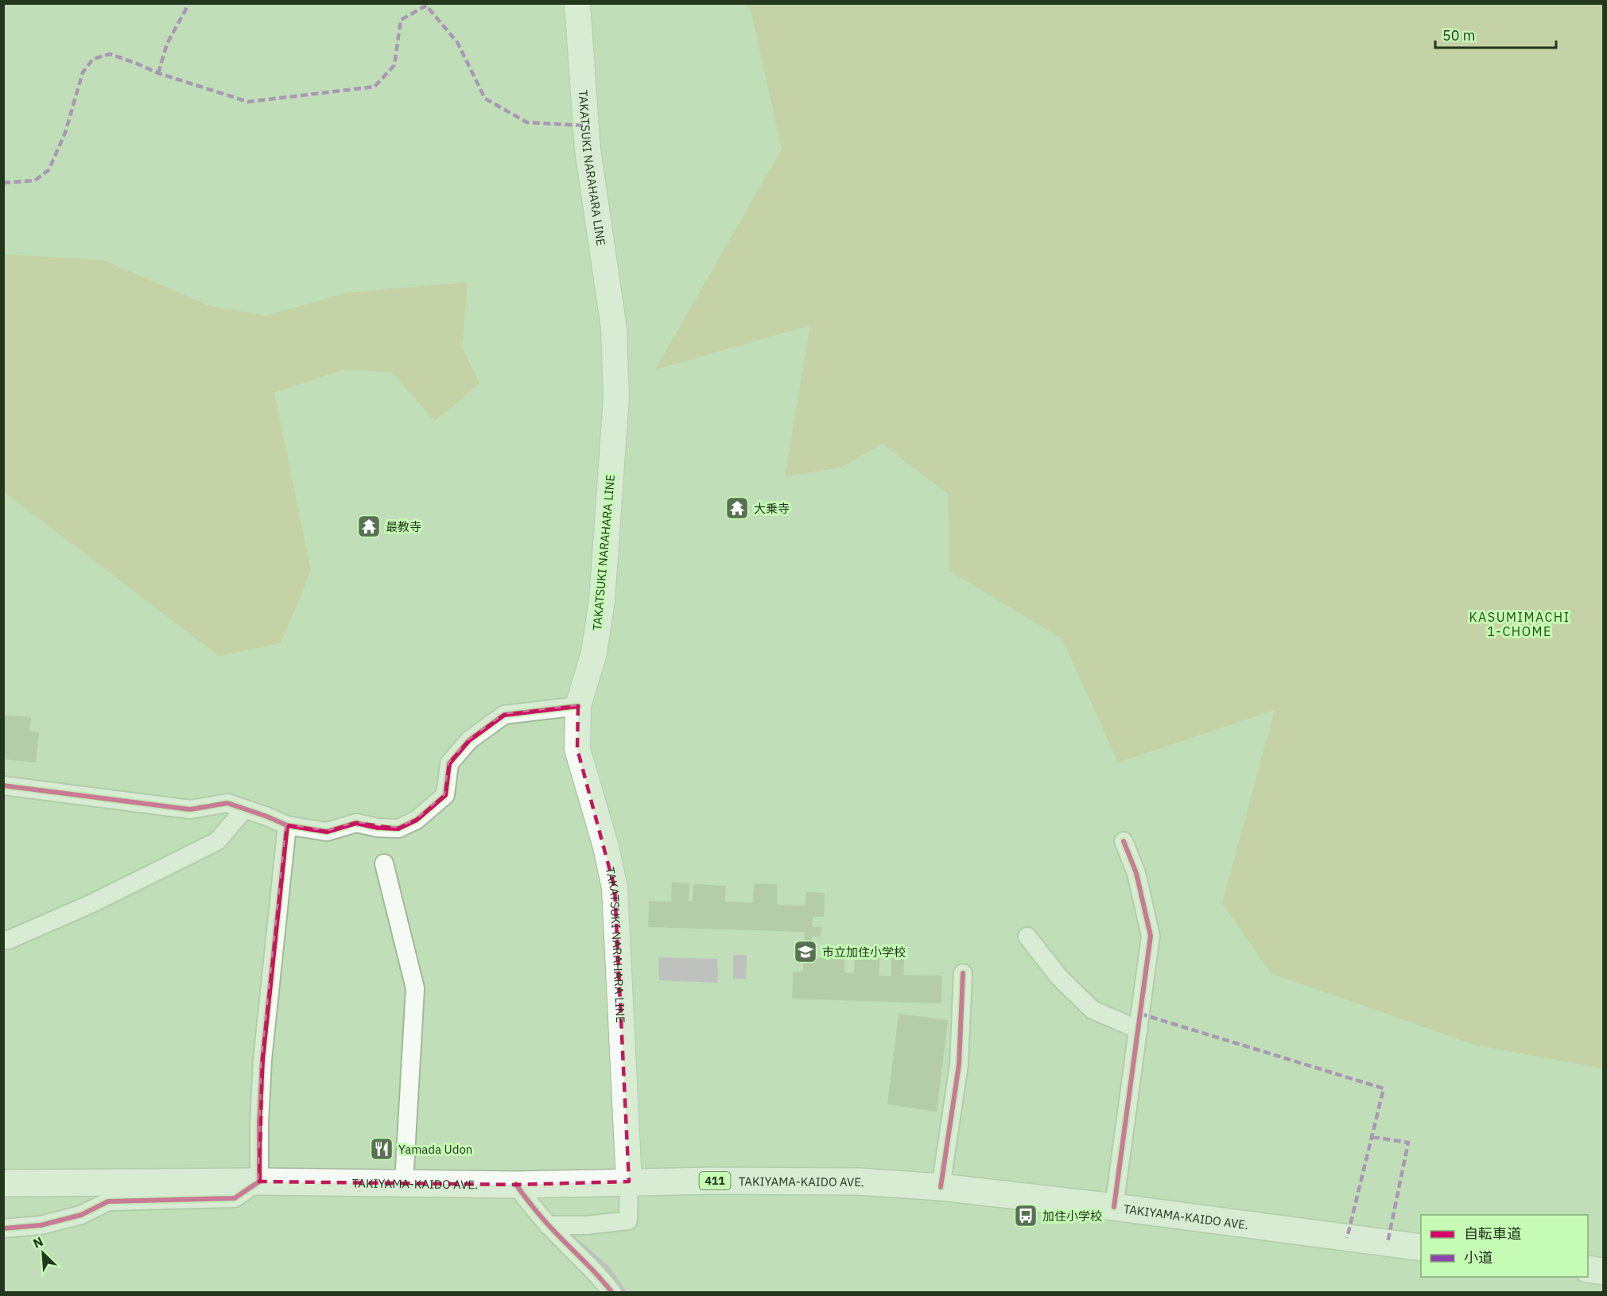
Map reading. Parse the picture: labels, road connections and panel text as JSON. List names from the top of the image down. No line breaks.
{"streets":{"highway":["411","TAKIYAMA-KAIDO AVE."],"main road":["TAKATSUKI NARAHARA LINE"]},"crossings":[["TAKATSUKI NARAHARA LINE","TAKIYAMA-KAIDO AVE."]],"districts":["KASUMIMACHI 1-CHOME"],"places":{"temple":["大乗寺","最教寺"],"school or university":["市立加住小学校"],"restaurant":["Yamada Udon"],"bus stop":["加住小学校"]},"legend":["自転車道","小道"],"scale_bar":"50 m","north":"top left"}
